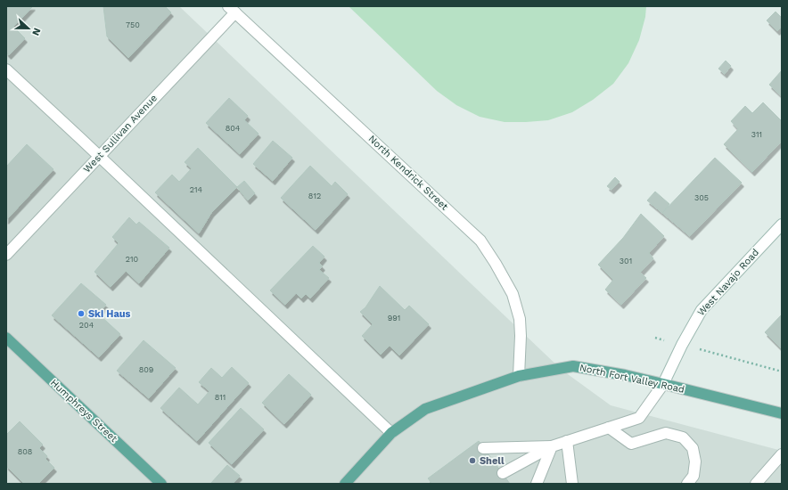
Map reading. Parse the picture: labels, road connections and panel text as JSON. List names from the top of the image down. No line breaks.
{"streets":{"main road":["North Fort Valley Road","Humphreys Street"],"street":["West Sullivan Avenue","North Kendrick Street","West Navajo Road"]},"crossings":[["West Sullivan Avenue","North Kendrick Street"],["North Kendrick Street","North Fort Valley Road"],["West Navajo Road","North Fort Valley Road"]],"places":["Ski Haus","Shell"],"house_numbers":["750","804","311","214","812","305","210","301","991","204","809","811","808"],"north":"right"}
